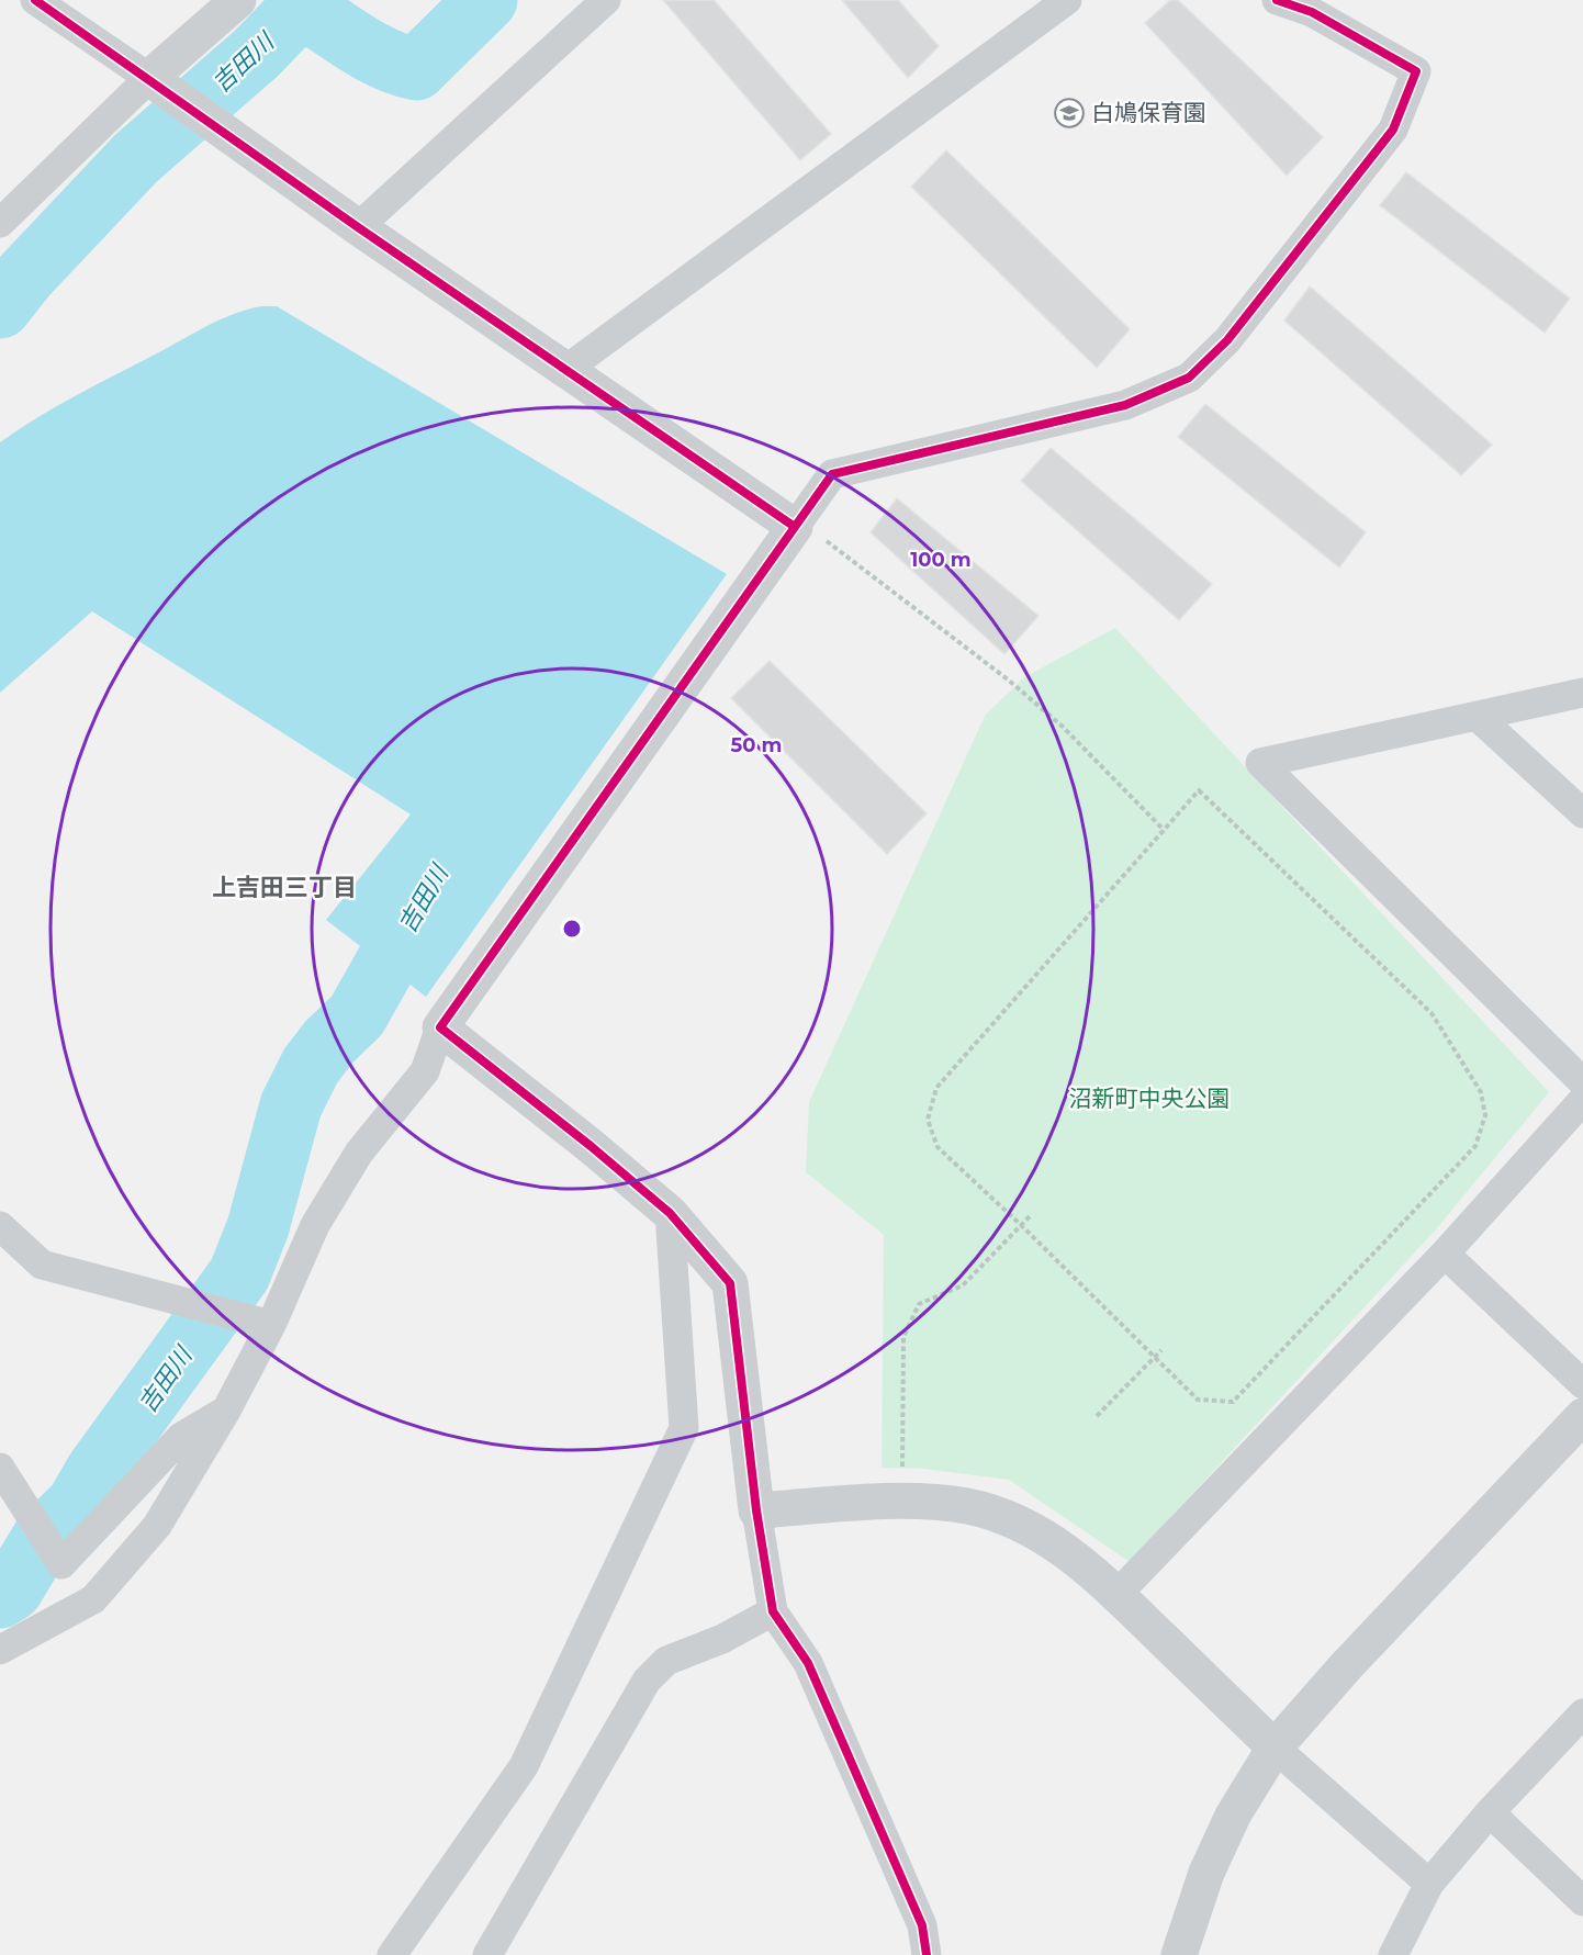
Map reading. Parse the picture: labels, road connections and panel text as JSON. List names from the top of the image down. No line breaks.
{"districts":["上吉田三丁目"],"water":["吉田川"],"parks":["沼新町中央公園"],"places":{"school or university":["白鳩保育園"]},"rings":["100 m","50 m"]}
